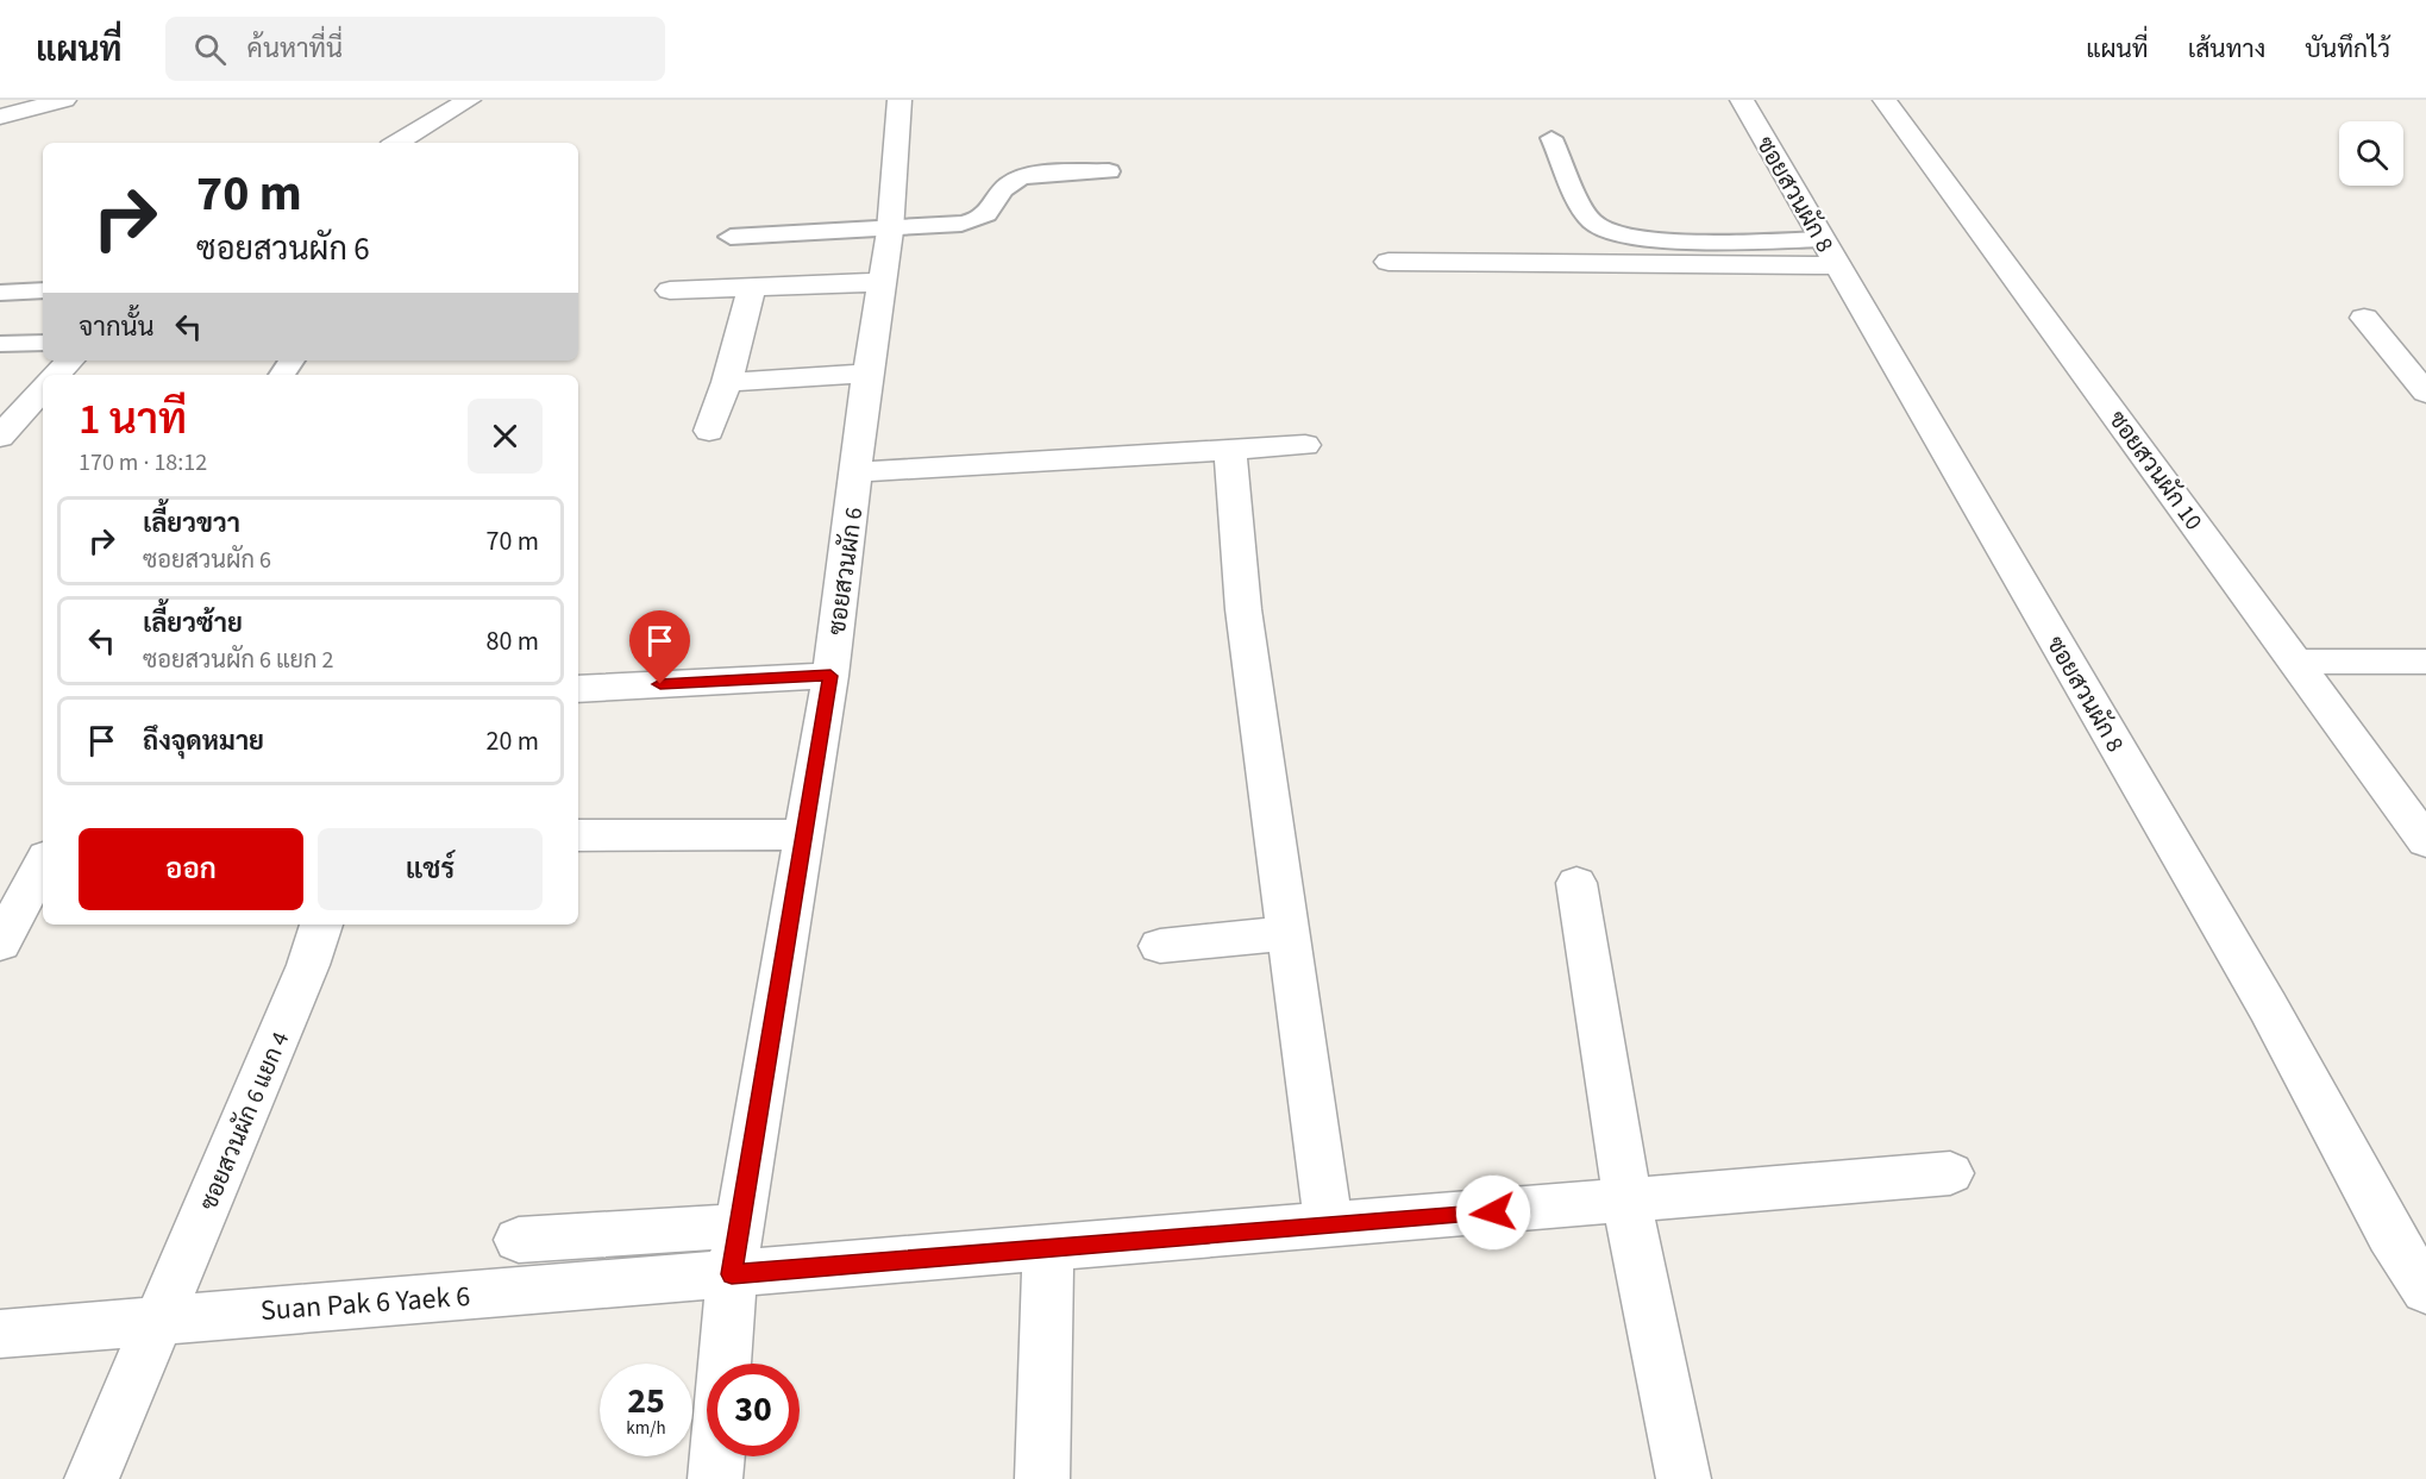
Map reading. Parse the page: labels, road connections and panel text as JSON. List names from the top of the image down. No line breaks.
{"streets":{"street":["ซอยสวนผัก 8","ซอยสวนผัก 10","ซอยสวนผัก 6","ซอยสวนผัก 6 แยก 4","Suan Pak 6 Yaek 6"]},"crossings":[["ซอยสวนผัก 6","Suan Pak 6 Yaek 6"],["ซอยสวนผัก 6 แยก 4","Suan Pak 6 Yaek 6"]],"page":{"header":"แผนที่","search":"ค้นหาที่นี่","nav":["แผนที่","เส้นทาง","บันทึกไว้"],"turn":["70 m","ซอยสวนผัก 6"],"then":"จากนั้น","heading":["1 นาที","170 m · 18:12"],"list":[{"name":"เลี้ยวขวา","note":"ซอยสวนผัก 6","value":"70 m"},{"name":"เลี้ยวซ้าย","note":"ซอยสวนผัก 6 แยก 2","value":"80 m"},{"name":"ถึงจุดหมาย","value":"20 m"}],"buttons":["ออก","แชร์"],"speed":"25 km/h","limit":"30"}}
